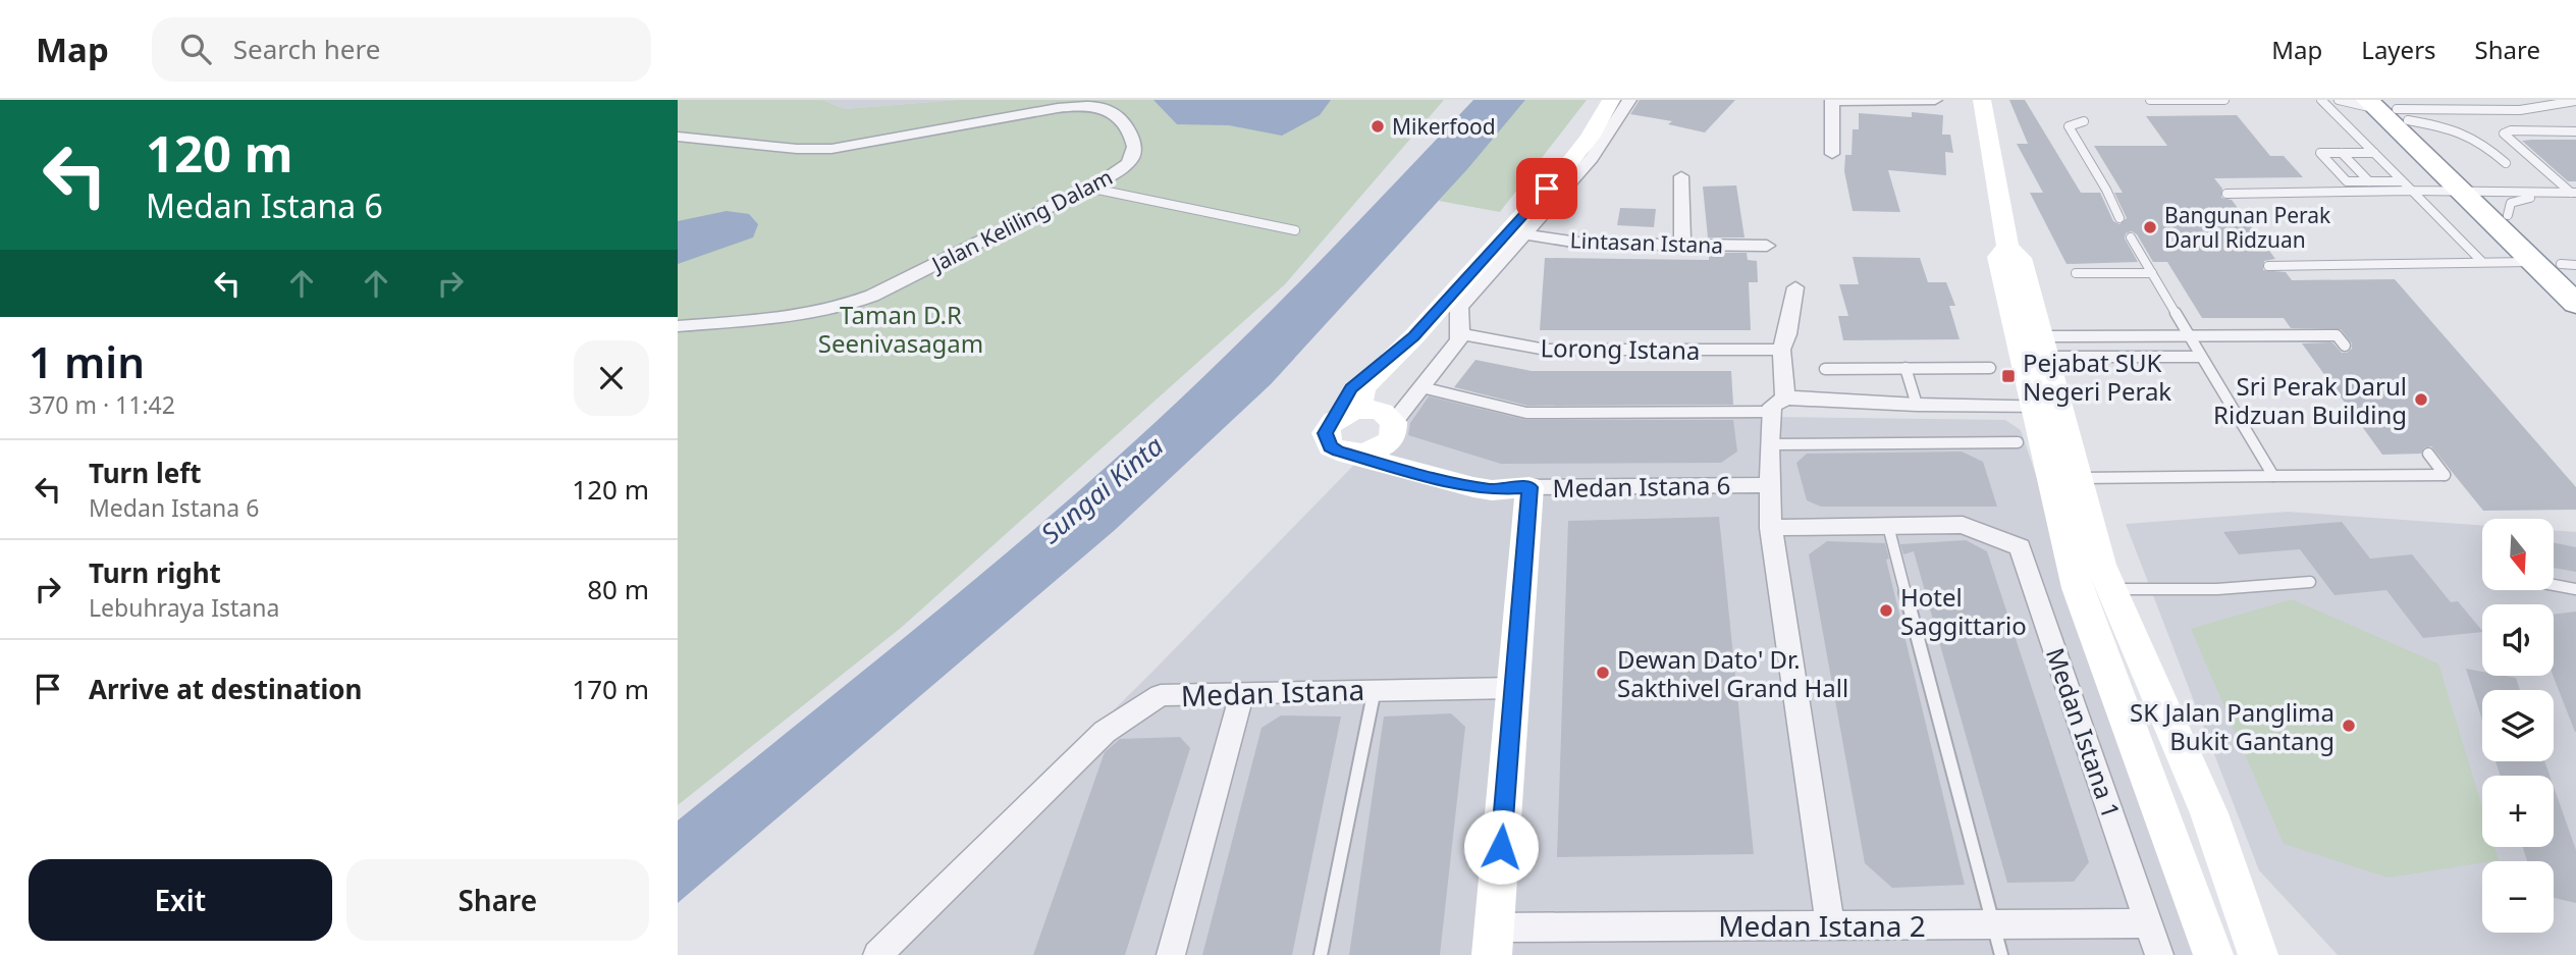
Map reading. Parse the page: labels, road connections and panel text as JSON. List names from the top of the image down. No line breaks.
{"streets":{"main road":["Medan Istana 6"],"street":["Jalan Keliling Dalam","Lintasan Istana","Lorong Istana","Medan Istana","Medan Istana 1","Medan Istana 2"]},"crossings":[["Medan Istana 1","Medan Istana 2"]],"water":["Sungai Kinta"],"parks":["Taman D.R Seenivasagam"],"places":{"other":["Mikerfood","Bangunan Perak Darul Ridzuan","Sri Perak Darul Ridzuan Building","Hotel Saggittario","Dewan Dato' Dr. Sakthivel Grand Hall","SK Jalan Panglima Bukit Gantang"],"transit":["Pejabat SUK Negeri Perak"]},"north":"bottom","page":{"header":"Map","search":"Search here","nav":["Map","Layers","Share"],"turn":["120 m","Medan Istana 6"],"heading":["1 min","370 m · 11:42"],"list":[{"name":"Turn left","note":"Medan Istana 6","value":"120 m"},{"name":"Turn right","note":"Lebuhraya Istana","value":"80 m"},{"name":"Arrive at destination","value":"170 m"}],"map_buttons":["+","−"],"buttons":["Exit","Share"]}}
